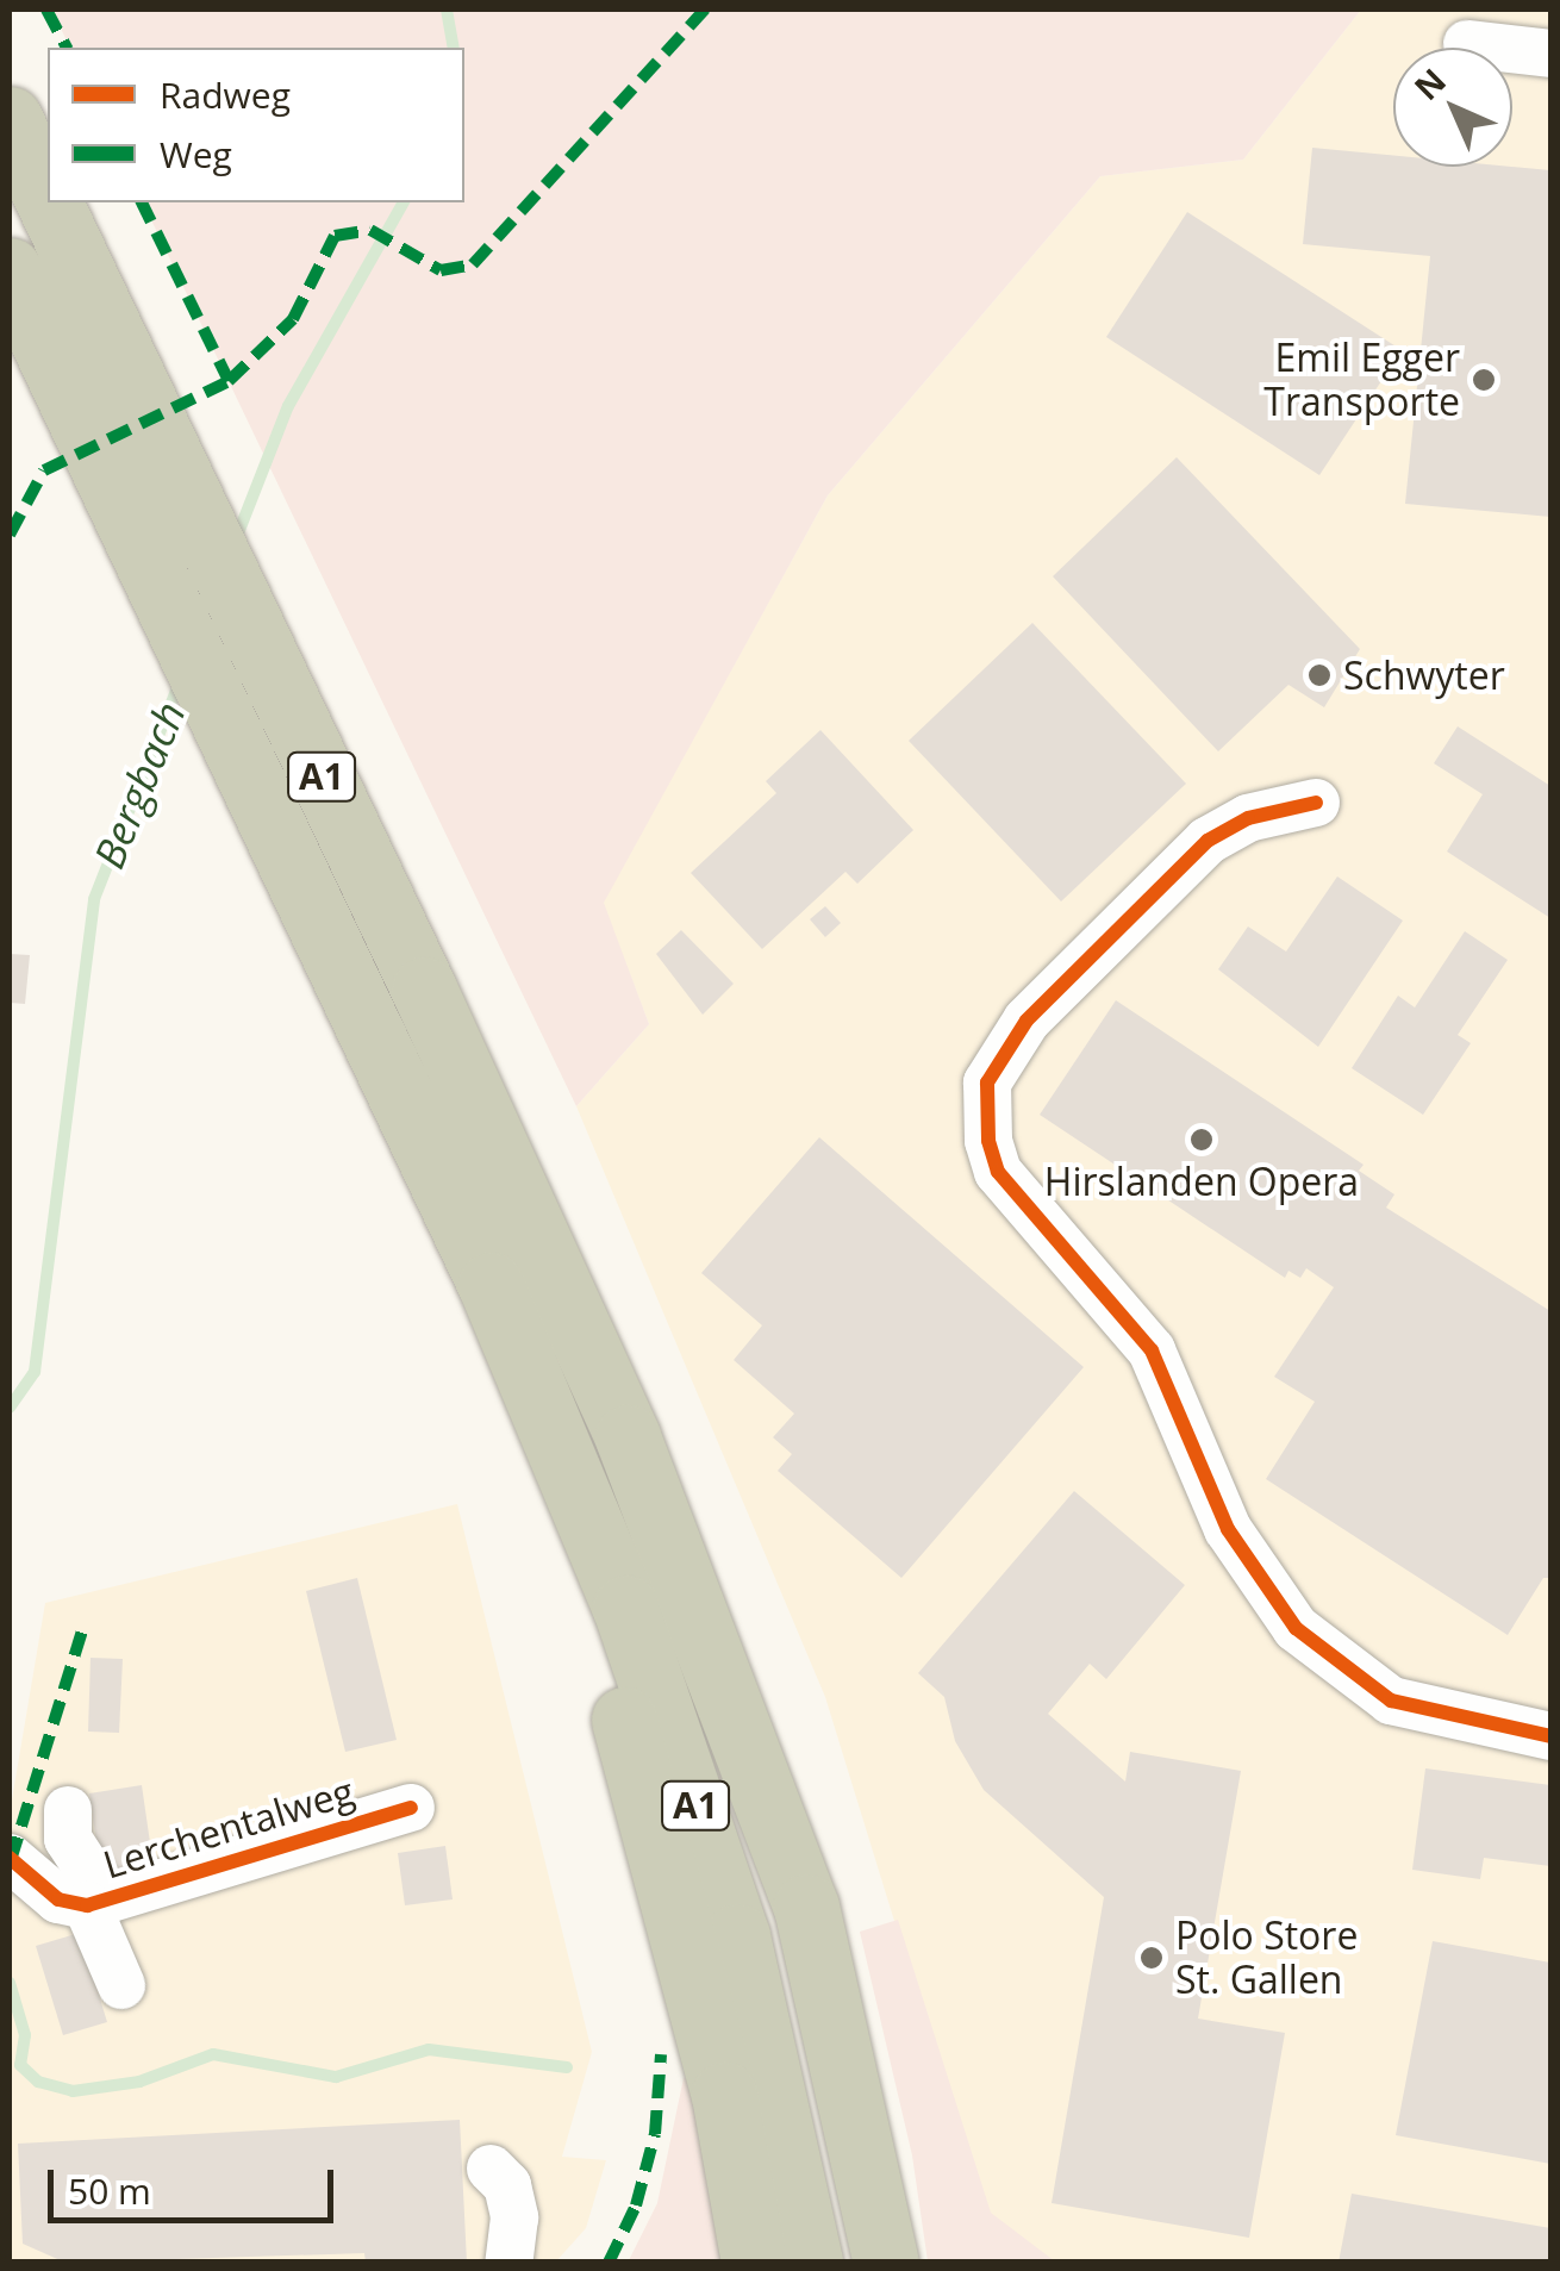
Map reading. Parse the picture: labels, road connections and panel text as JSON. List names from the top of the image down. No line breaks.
{"streets":{"highway":["A1"],"street":["Lerchentalweg"]},"water":["Bergbach"],"places":["Emil Egger Transporte","Schwyter","Hirslanden Opera","Polo Store St. Gallen"],"legend":["Radweg","Weg"],"scale_bar":"50 m","north":"top left"}
